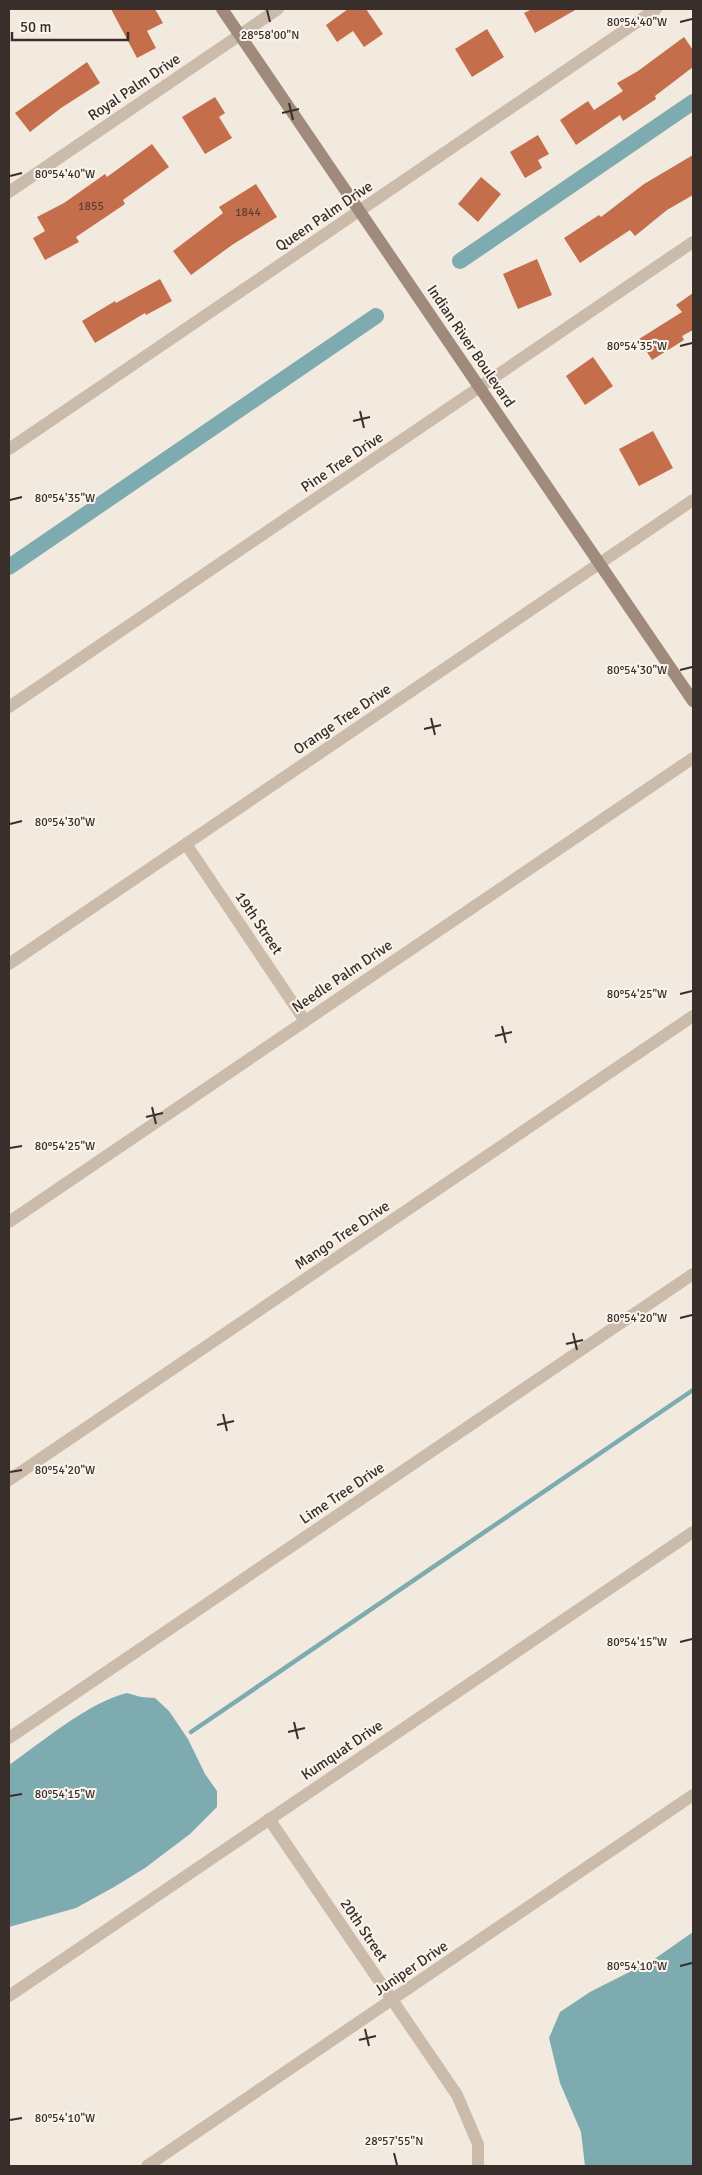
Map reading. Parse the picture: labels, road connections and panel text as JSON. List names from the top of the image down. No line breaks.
{"streets":{"main road":["Indian River Boulevard"],"street":["Royal Palm Drive","Queen Palm Drive","Pine Tree Drive","Orange Tree Drive","19th Street","Needle Palm Drive","Mango Tree Drive","Lime Tree Drive","Kumquat Drive","20th Street","Juniper Drive"]},"crossings":[["Royal Palm Drive","Indian River Boulevard"],["Queen Palm Drive","Indian River Boulevard"],["Indian River Boulevard","Pine Tree Drive"],["Indian River Boulevard","Orange Tree Drive"],["Orange Tree Drive","19th Street"],["19th Street","Needle Palm Drive"],["Kumquat Drive","20th Street"],["20th Street","Juniper Drive"]],"house_numbers":["1855","1844"],"scale_bar":"50 m","coordinates":["80°54'40\"W","28°58'00\"N","80°54'35\"W","80°54'30\"W","80°54'25\"W","80°54'20\"W","80°54'15\"W","80°54'10\"W","28°57'55\"N"]}
